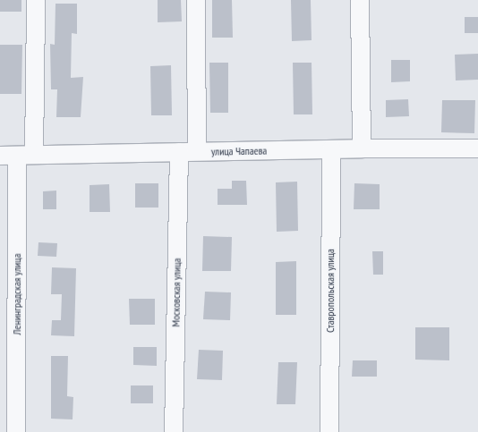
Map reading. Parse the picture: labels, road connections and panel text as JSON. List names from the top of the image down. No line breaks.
{"streets":{"street":["улица Чапаева","Ставропольская улица","Московская улица","Ленинградская улица"]},"crossings":[["улица Чапаева","Ставропольская улица"],["улица Чапаева","Московская улица"],["улица Чапаева","Ленинградская улица"]]}
